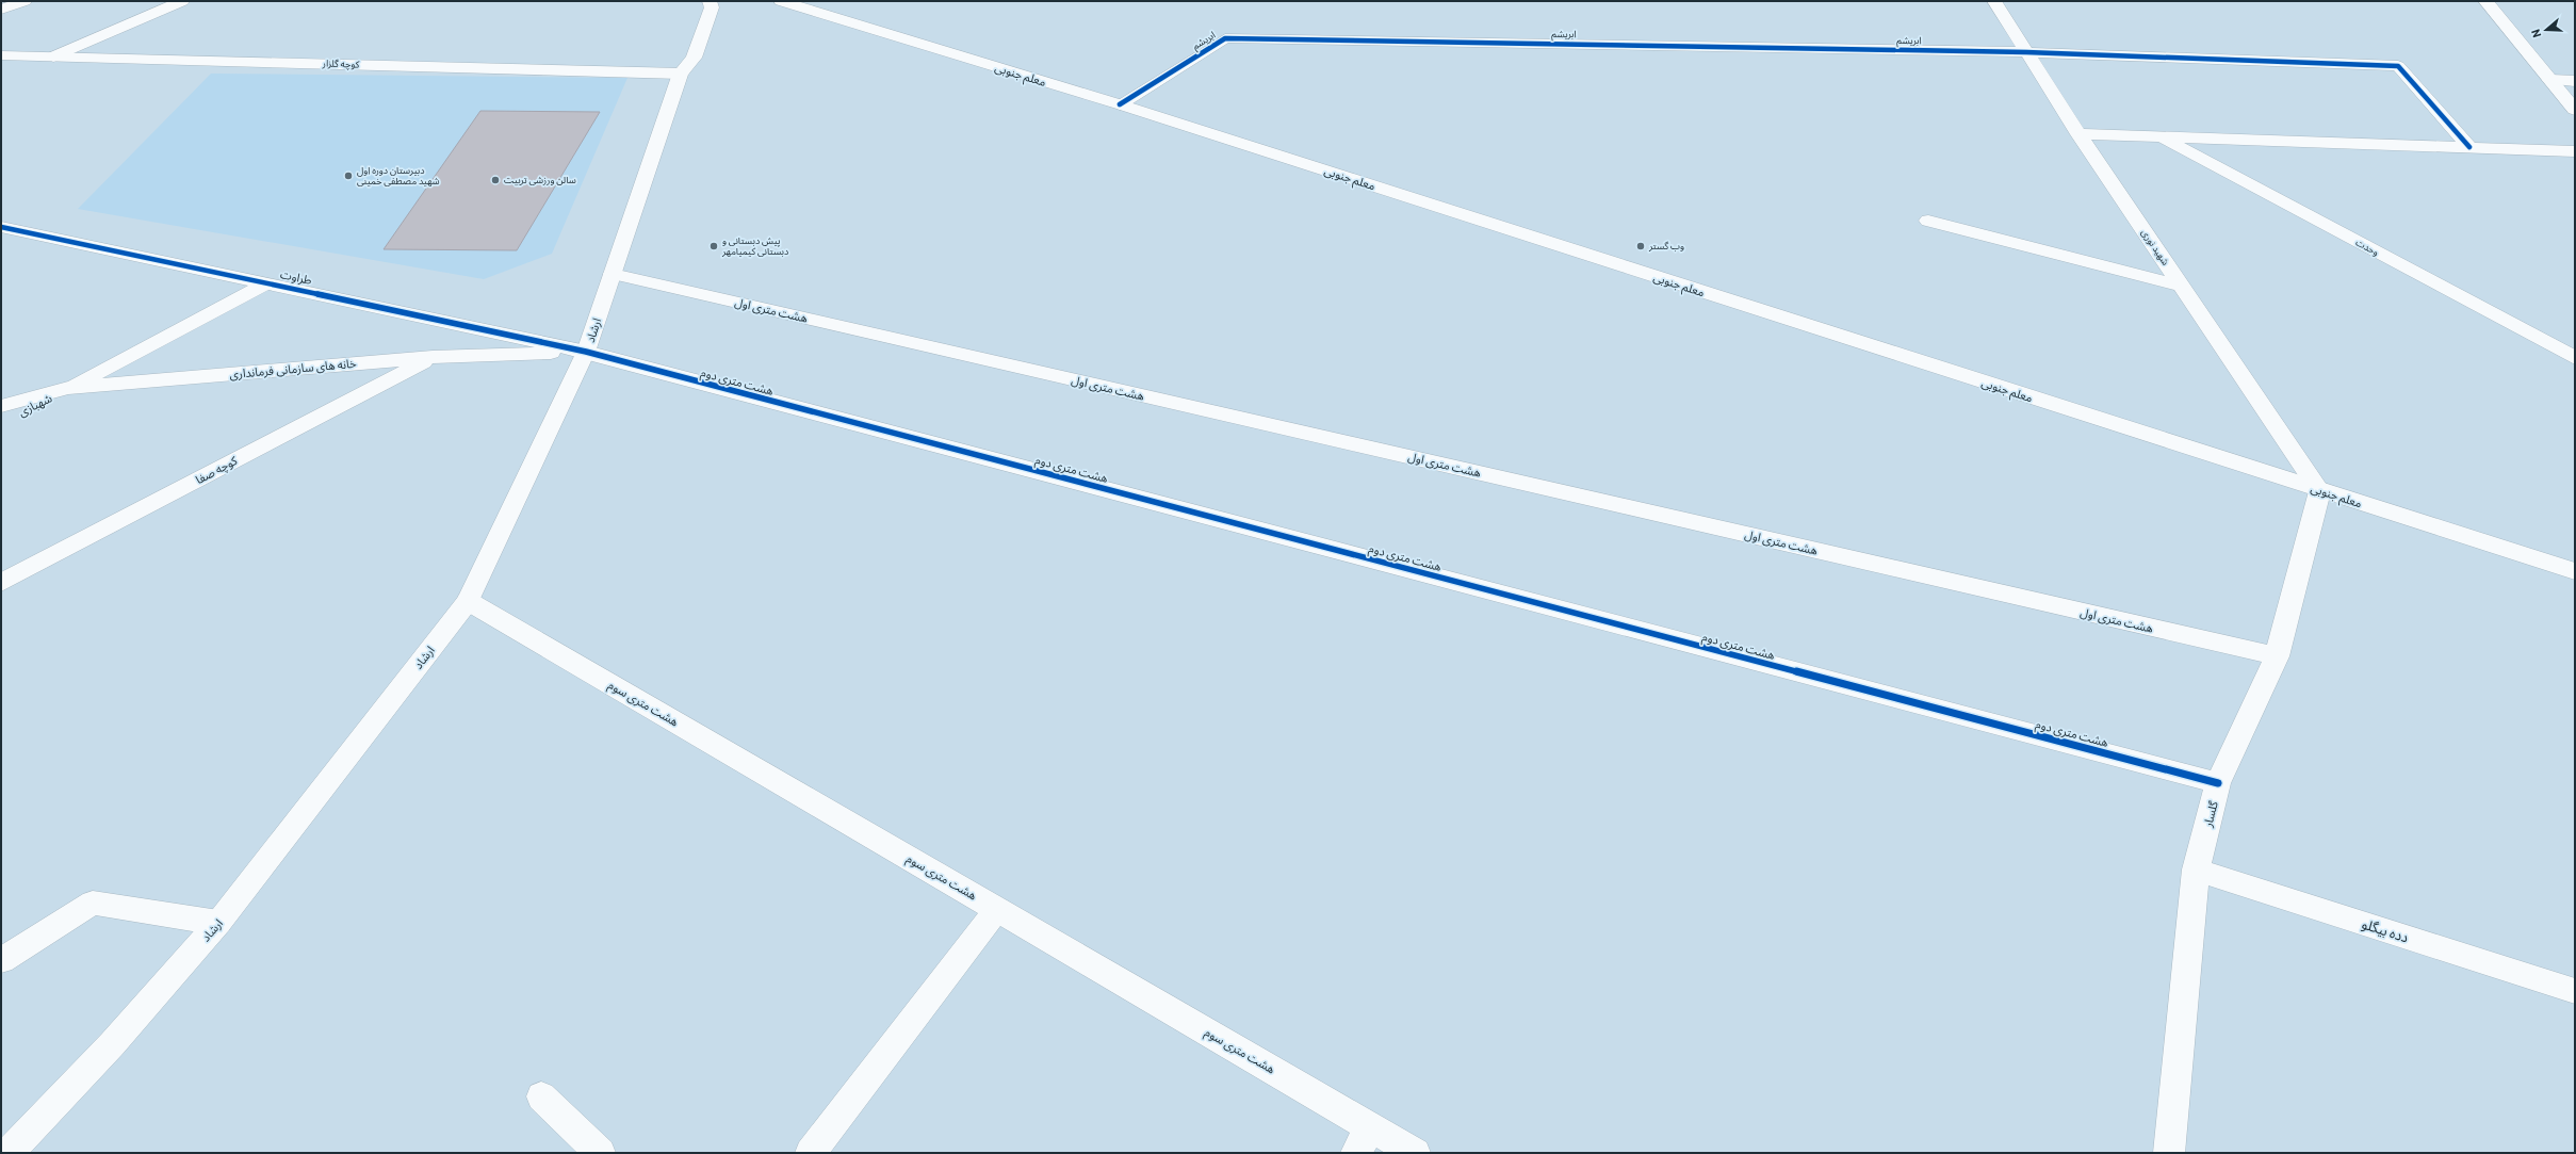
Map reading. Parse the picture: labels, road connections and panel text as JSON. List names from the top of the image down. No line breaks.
{"streets":{"street":["ابریشم","کوچه گلزار","معلم جنوبی","شهید نوری","وحدت","طراوت","هشت متری اول","ارشاد","خانه های سازمانی فرمانداری","هشت متری دوم","شهبازی","کوچه صفا","هشت متری سوم","گلسار","دده بیگلو"]},"crossings":[["ابریشم","معلم جنوبی"],["ابریشم","شهید نوری"],["کوچه گلزار","ارشاد"],["معلم جنوبی","شهید نوری"],["معلم جنوبی","گلسار"],["شهید نوری","گلسار"],["طراوت","ارشاد"],["طراوت","خانه های سازمانی فرمانداری"],["طراوت","هشت متری دوم"],["هشت متری اول","ارشاد"],["هشت متری اول","گلسار"],["ارشاد","خانه های سازمانی فرمانداری"],["ارشاد","هشت متری دوم"],["ارشاد","هشت متری سوم"],["خانه های سازمانی فرمانداری","هشت متری دوم"],["خانه های سازمانی فرمانداری","شهبازی"],["خانه های سازمانی فرمانداری","کوچه صفا"],["هشت متری دوم","گلسار"],["گلسار","دده بیگلو"]],"places":["دبیرستان دوره اول شهید مصطفی خمینی","سالن ورزشی تربیت","پیش دبستانی و دبستانی کیمیامهر","وب گستر"],"north":"left"}
